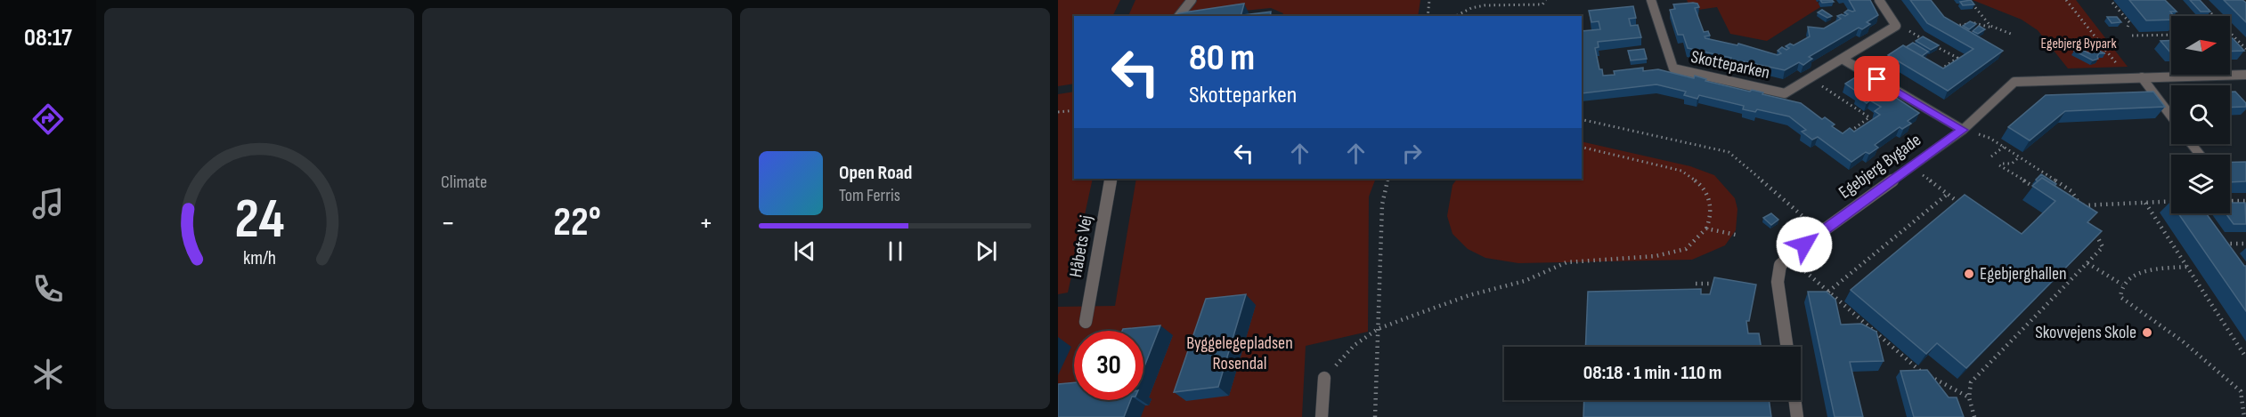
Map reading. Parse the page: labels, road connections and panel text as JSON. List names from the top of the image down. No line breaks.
{"streets":{"street":["Skotteparken","Egebjerg Bygade","Håbets Vej"]},"parks":["Egebjerg Bypark","Byggelegepladsen Rosendal"],"places":["Egebjerghallen","Skovvejens Skole"],"north":"right","page":{"tabs":"08:17","tile":"Climate","turn":["80 m","Skotteparken"],"song":["Open Road","Tom Ferris"],"heat":["−","22°","+"],"limit":"30","trip":"08:18 · 1 min · 110 m","gauge":["24","km/h"]}}
